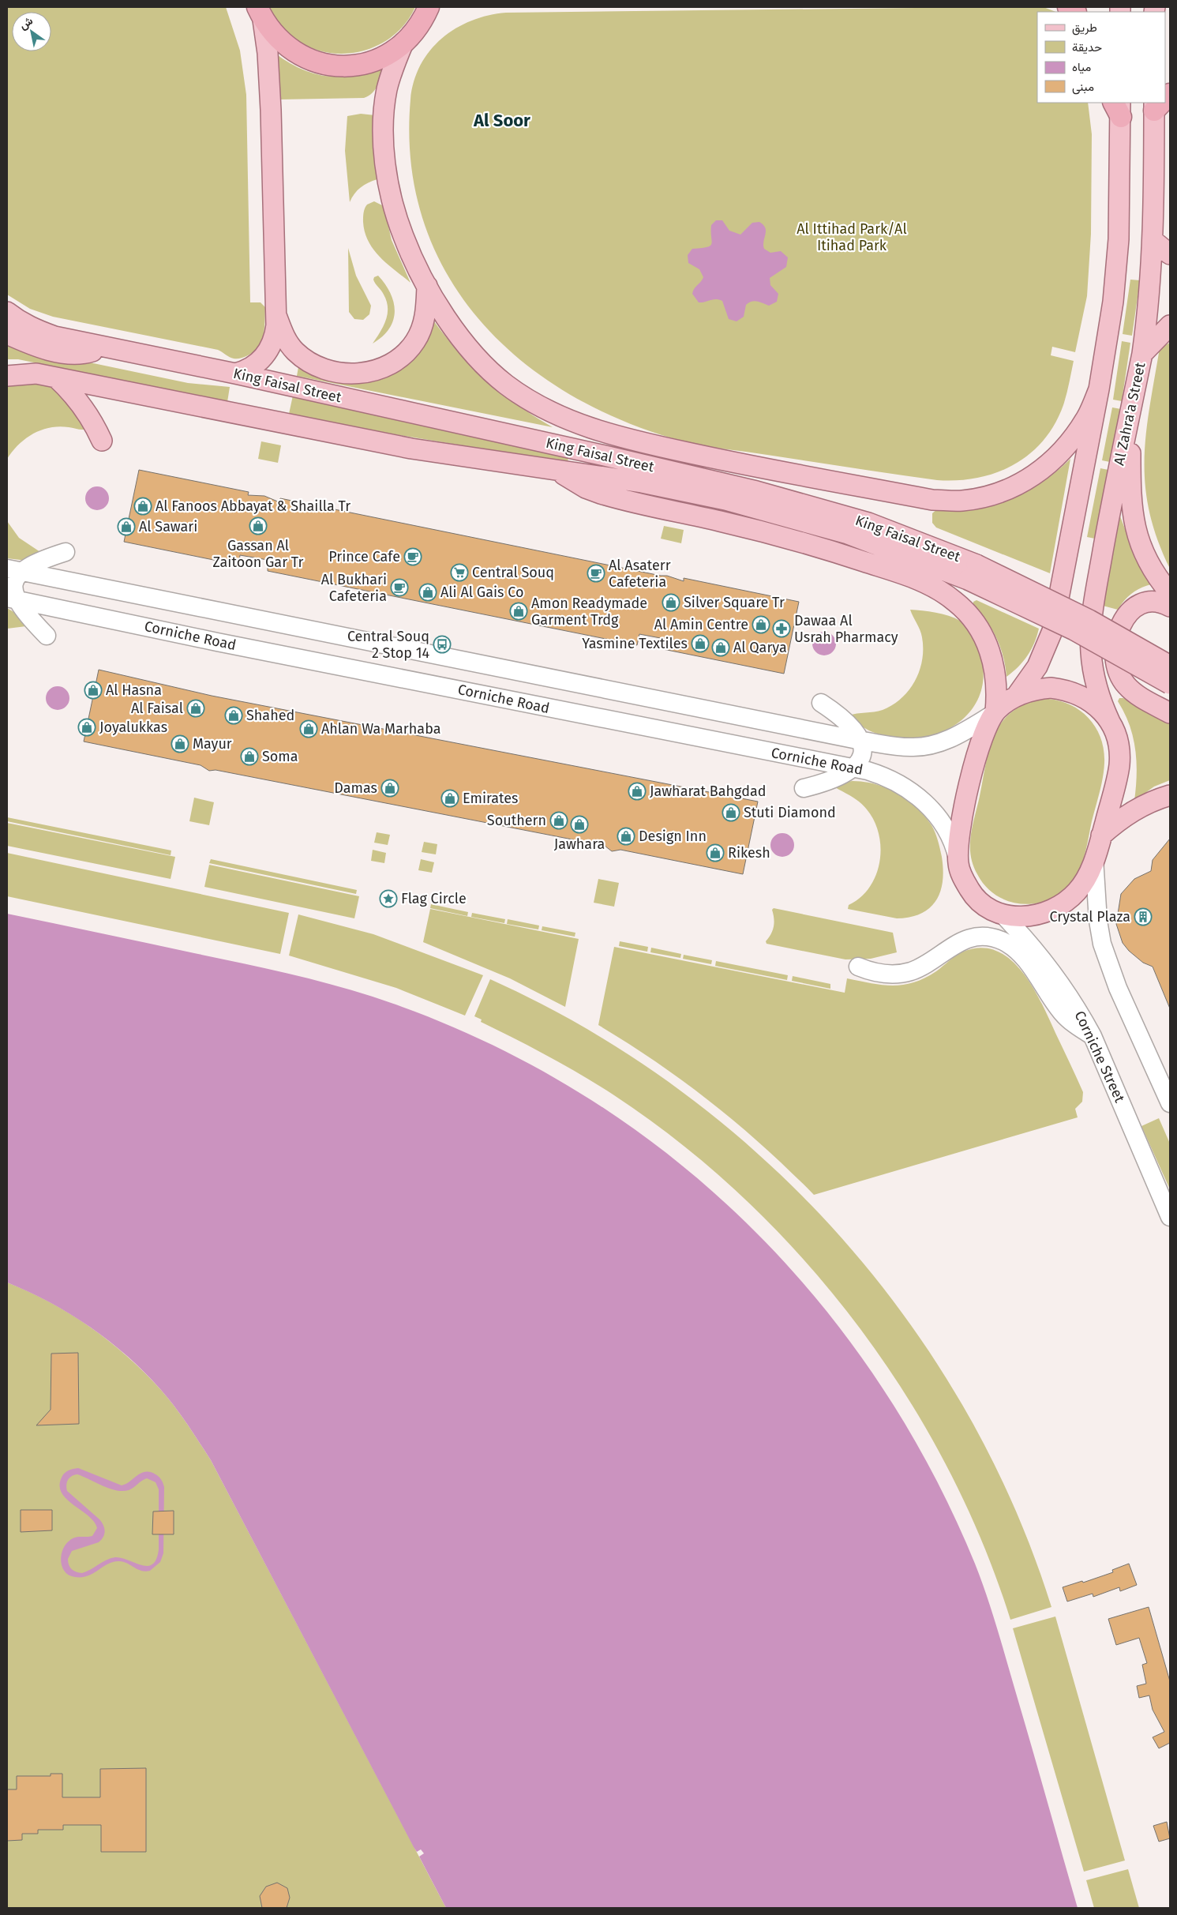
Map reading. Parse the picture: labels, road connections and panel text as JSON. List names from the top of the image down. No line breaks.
{"streets":{"main road":["King Faisal Street","Al Zahra'a Street","Corniche Road","Corniche Street"]},"crossings":[["Al Zahra'a Street","Corniche Street"]],"districts":["Al Soor"],"parks":["Al Ittihad Park/Al Itihad Park"],"places":{"shop":["Al Fanoos Abbayat & Shailla Tr","Gassan Al Zaitoon Gar Tr","Al Sawari","Ali Al Gais Co","Silver Square Tr","Amon Readymade Garment Trdg","Al Amin Centre","Yasmine Textiles","Al Qarya","Al Hasna","Al Faisal","Shahed","Joyalukkas","Ahlan Wa Marhaba","Mayur","Soma","Damas","Jawharat Bahgdad","Emirates","Stuti Diamond","Southern","Jawhara","Design Inn","Rikesh"],"cafe":["Prince Cafe","Al Asaterr Cafeteria","Al Bukhari Cafeteria"],"supermarket":["Central Souq"],"pharmacy":["Dawaa Al Usrah Pharmacy"],"bus stop":["Central Souq 2 Stop 14"],"place":["Flag Circle"],"building":["Crystal Plaza"]},"legend":["طريق","حديقة","مياه","مبنى"],"north":"top left"}
